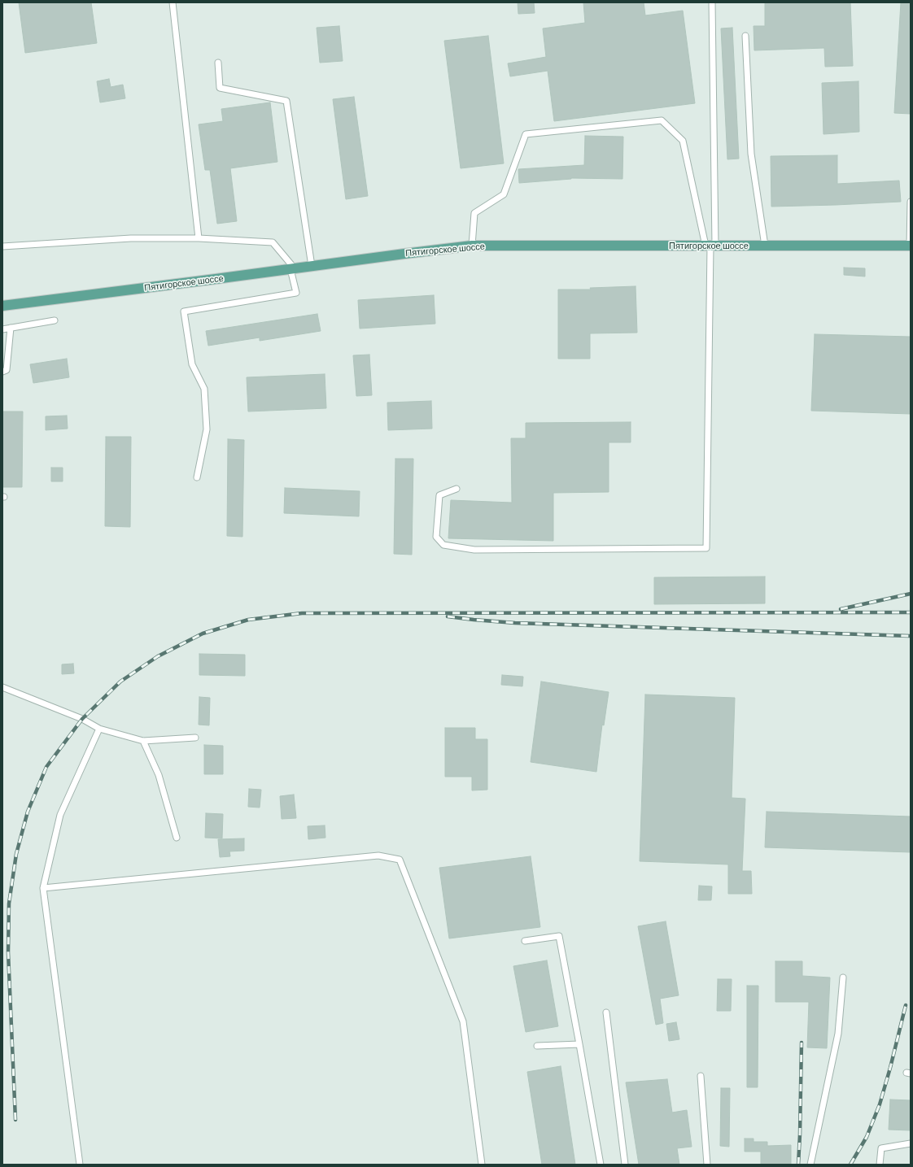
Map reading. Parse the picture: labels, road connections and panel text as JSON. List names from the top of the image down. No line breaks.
{"streets":{"main road":["Пятигорское шоссе"]}}
